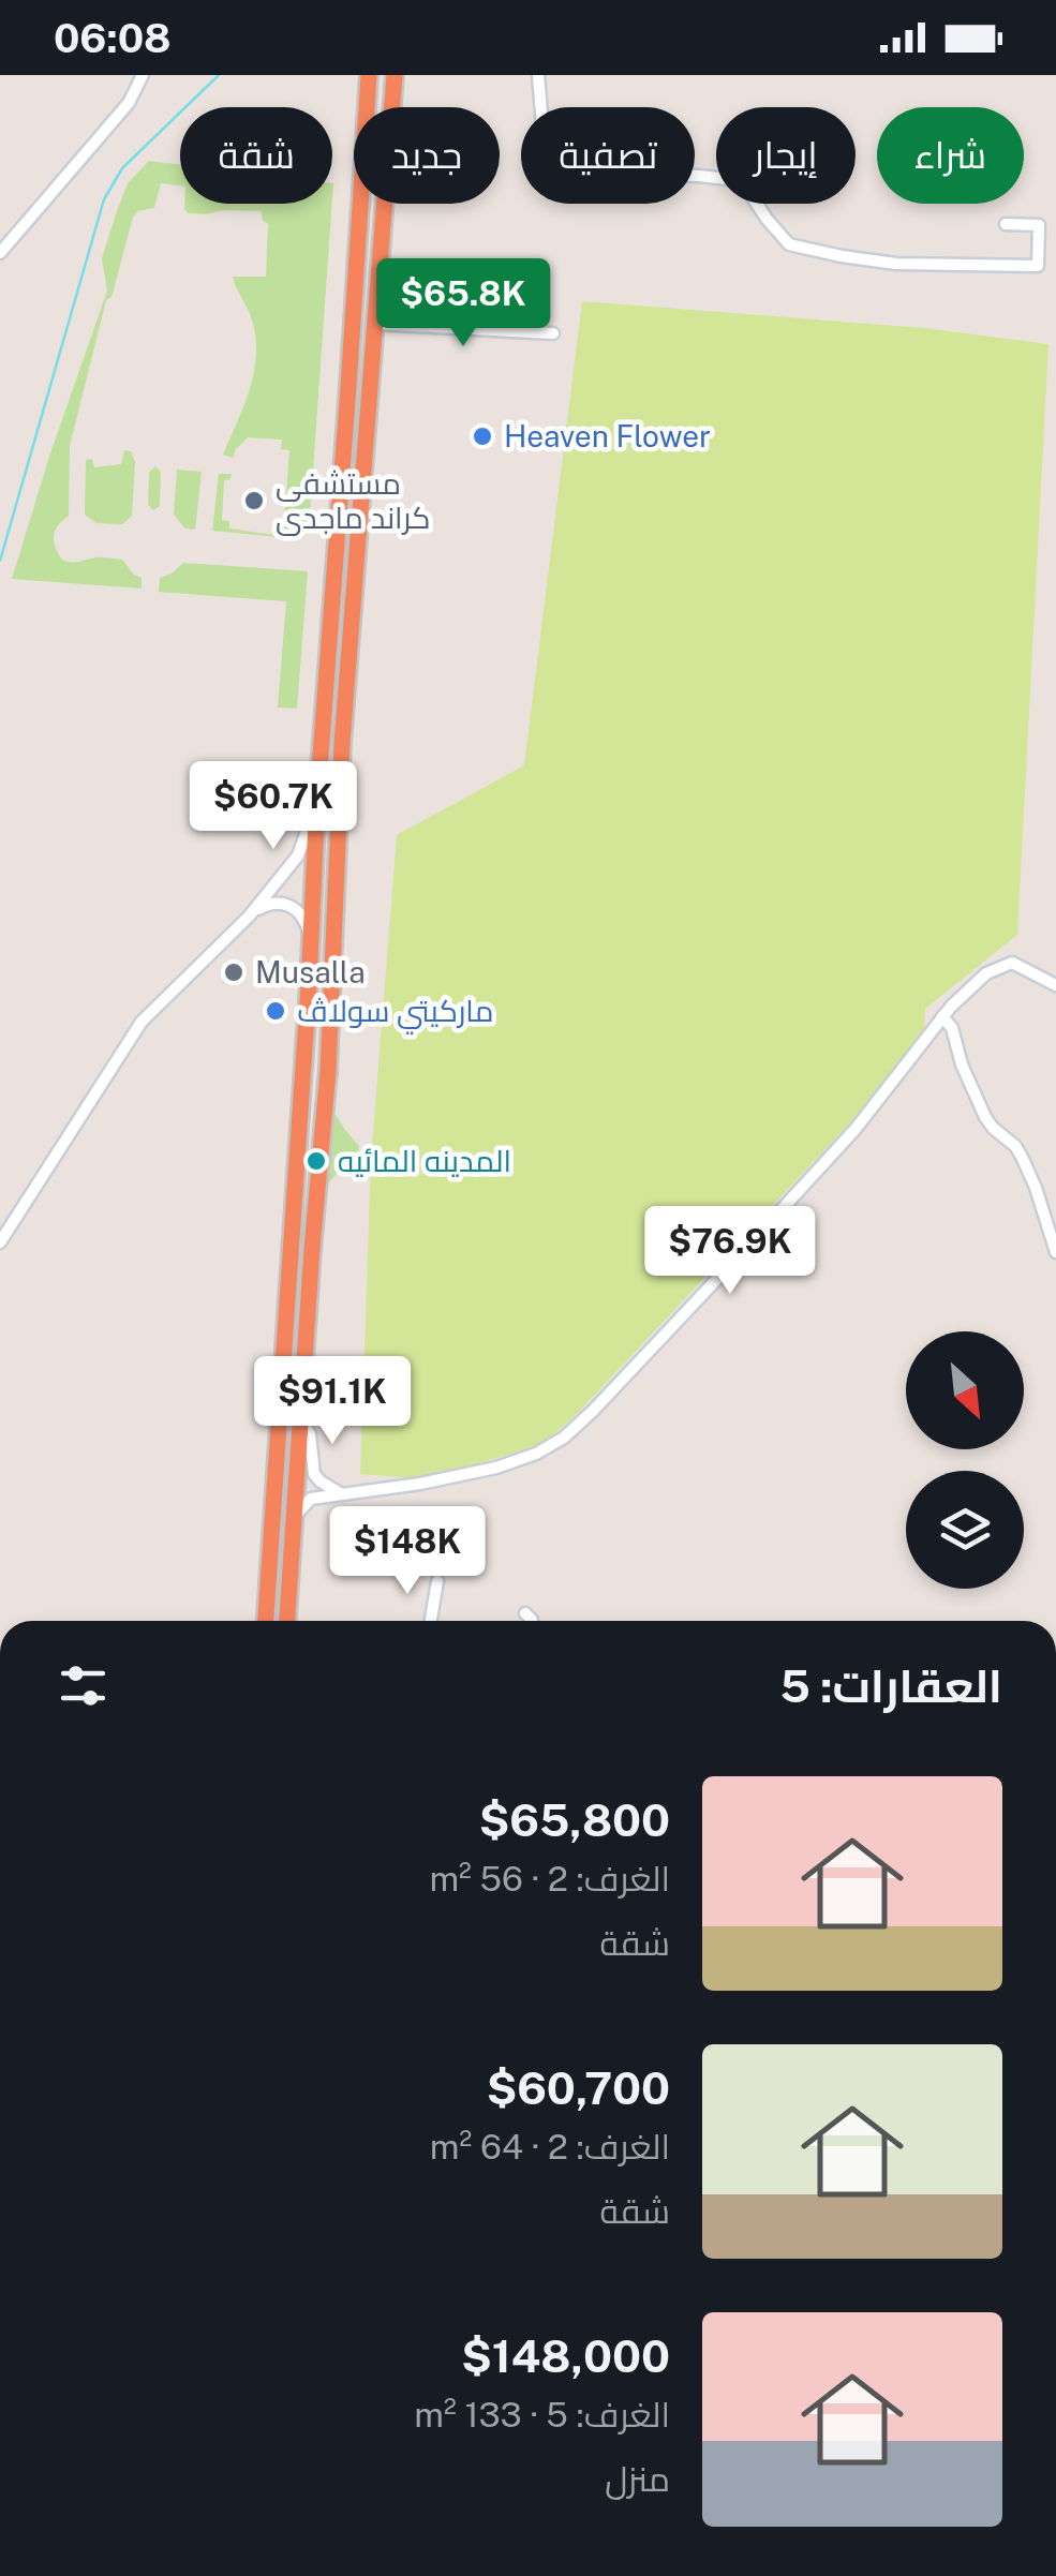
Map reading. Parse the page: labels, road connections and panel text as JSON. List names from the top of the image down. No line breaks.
{"places":["Heaven Flower","مستشفی کراند ماجدی","Musalla","ماركيتي سولاڤ","المدينه المائيه"],"north":"bottom right","page":{"status":"06:08","chip":["شراء","إيجار","تصفية","جديد","شقة"],"price":["$65.8K","$60.7K","$76.9K","$91.1K","$148K"],"heading":"العقارات: 5","list":[{"name":"$65,800","note":"الغرف: 2 · 56 m² · شقة"},{"name":"$60,700","note":"الغرف: 2 · 64 m² · شقة"},{"name":"$148,000","note":"الغرف: 5 · 133 m² · منزل"}]}}
